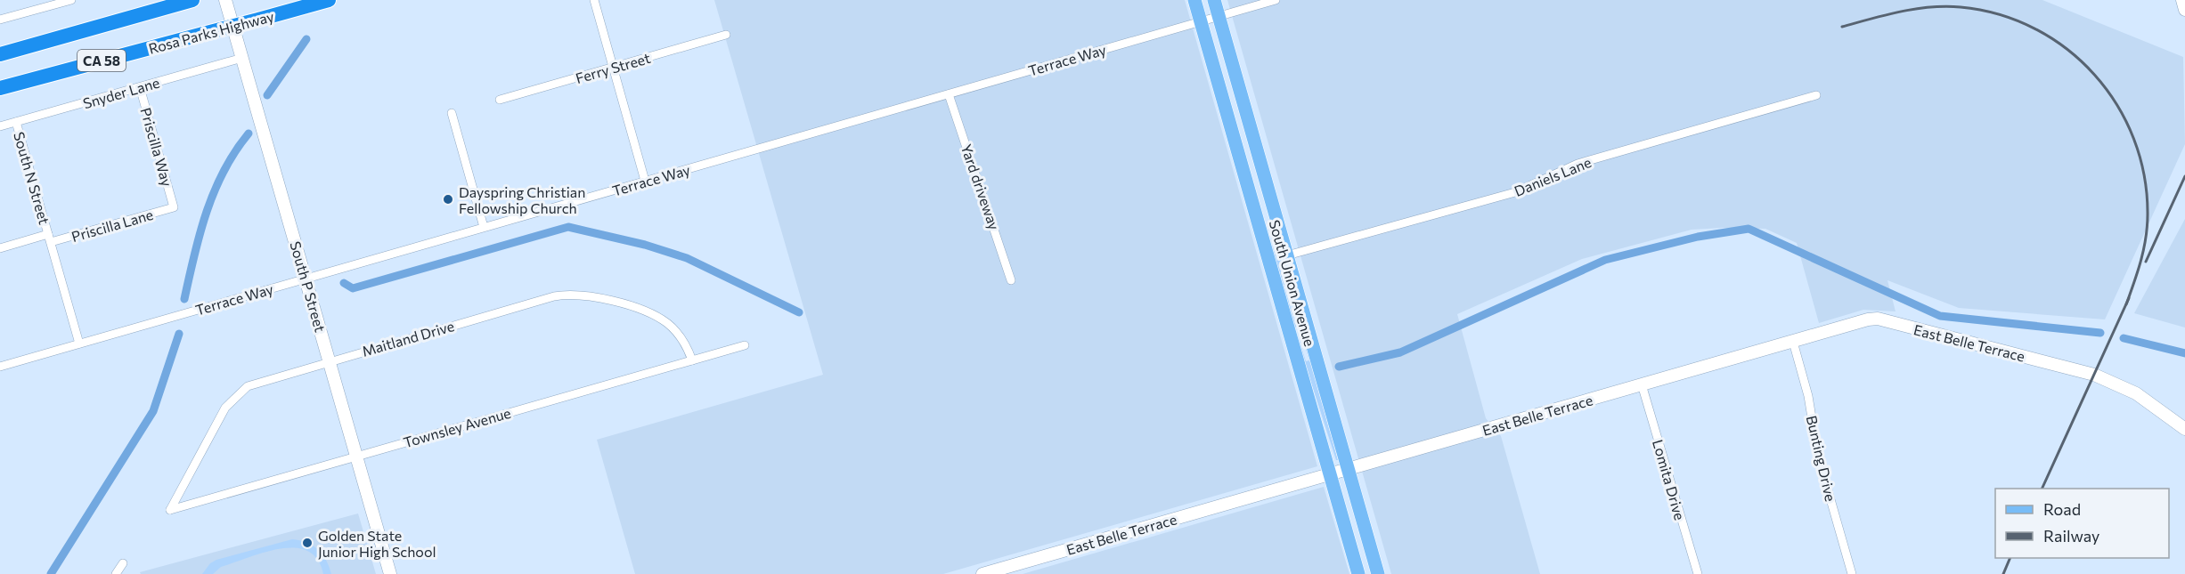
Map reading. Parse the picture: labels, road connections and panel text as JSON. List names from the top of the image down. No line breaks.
{"streets":{"highway":["Rosa Parks Highway","CA 58"],"main road":["South Union Avenue"],"street":["Terrace Way","Ferry Street","Snyder Lane","Priscilla Way","Daniels Lane","South N Street","Yard driveway","Priscilla Lane","South P Street","Maitland Drive","East Belle Terrace","Townsley Avenue","Bunting Drive","Lomita Drive"]},"crossings":[["Terrace Way","South N Street"],["Terrace Way","Yard driveway"],["Terrace Way","South Union Avenue"],["Terrace Way","South P Street"],["Snyder Lane","Priscilla Way"],["Snyder Lane","South N Street"],["Snyder Lane","South P Street"],["Priscilla Way","Priscilla Lane"],["Daniels Lane","South Union Avenue"],["South N Street","Priscilla Lane"],["South Union Avenue","East Belle Terrace"],["South P Street","Maitland Drive"],["South P Street","Townsley Avenue"],["Maitland Drive","Townsley Avenue"],["East Belle Terrace","Bunting Drive"],["East Belle Terrace","Lomita Drive"]],"places":["Dayspring Christian Fellowship Church","Golden State Junior High School"],"legend":["Road","Railway"]}
